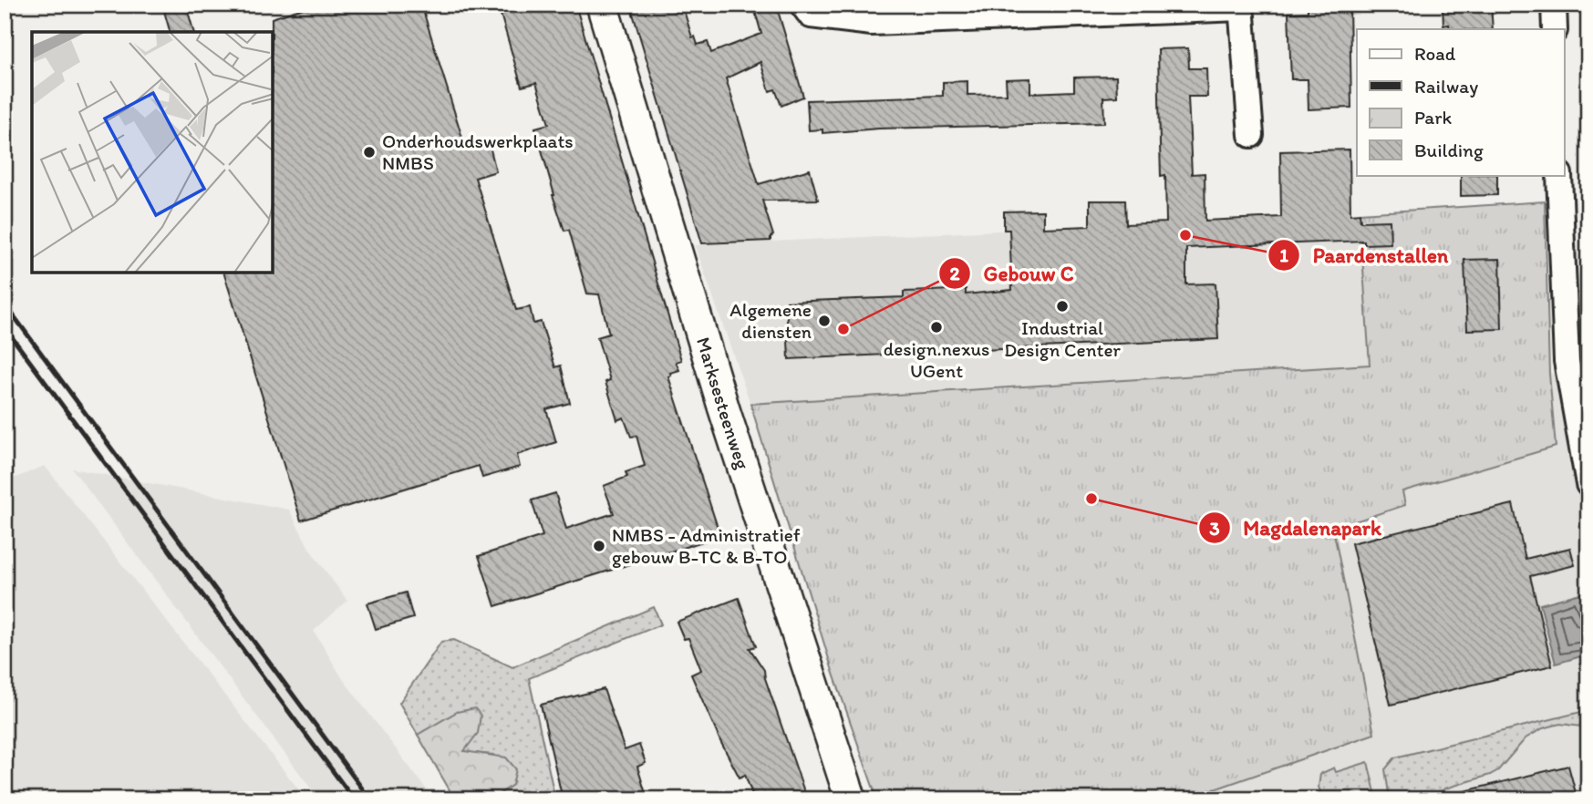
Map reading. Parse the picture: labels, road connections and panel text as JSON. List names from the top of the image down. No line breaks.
{"streets":{"street":["Marksesteenweg"]},"places":["Onderhoudswerkplaats NMBS","Paardenstallen","Industrial Design Center","Algemene diensten","design.nexus UGent","Gebouw C","Magdalenapark","NMBS - Administratief gebouw B-TC & B-TO"],"legend":["Road","Railway","Park","Building"]}
